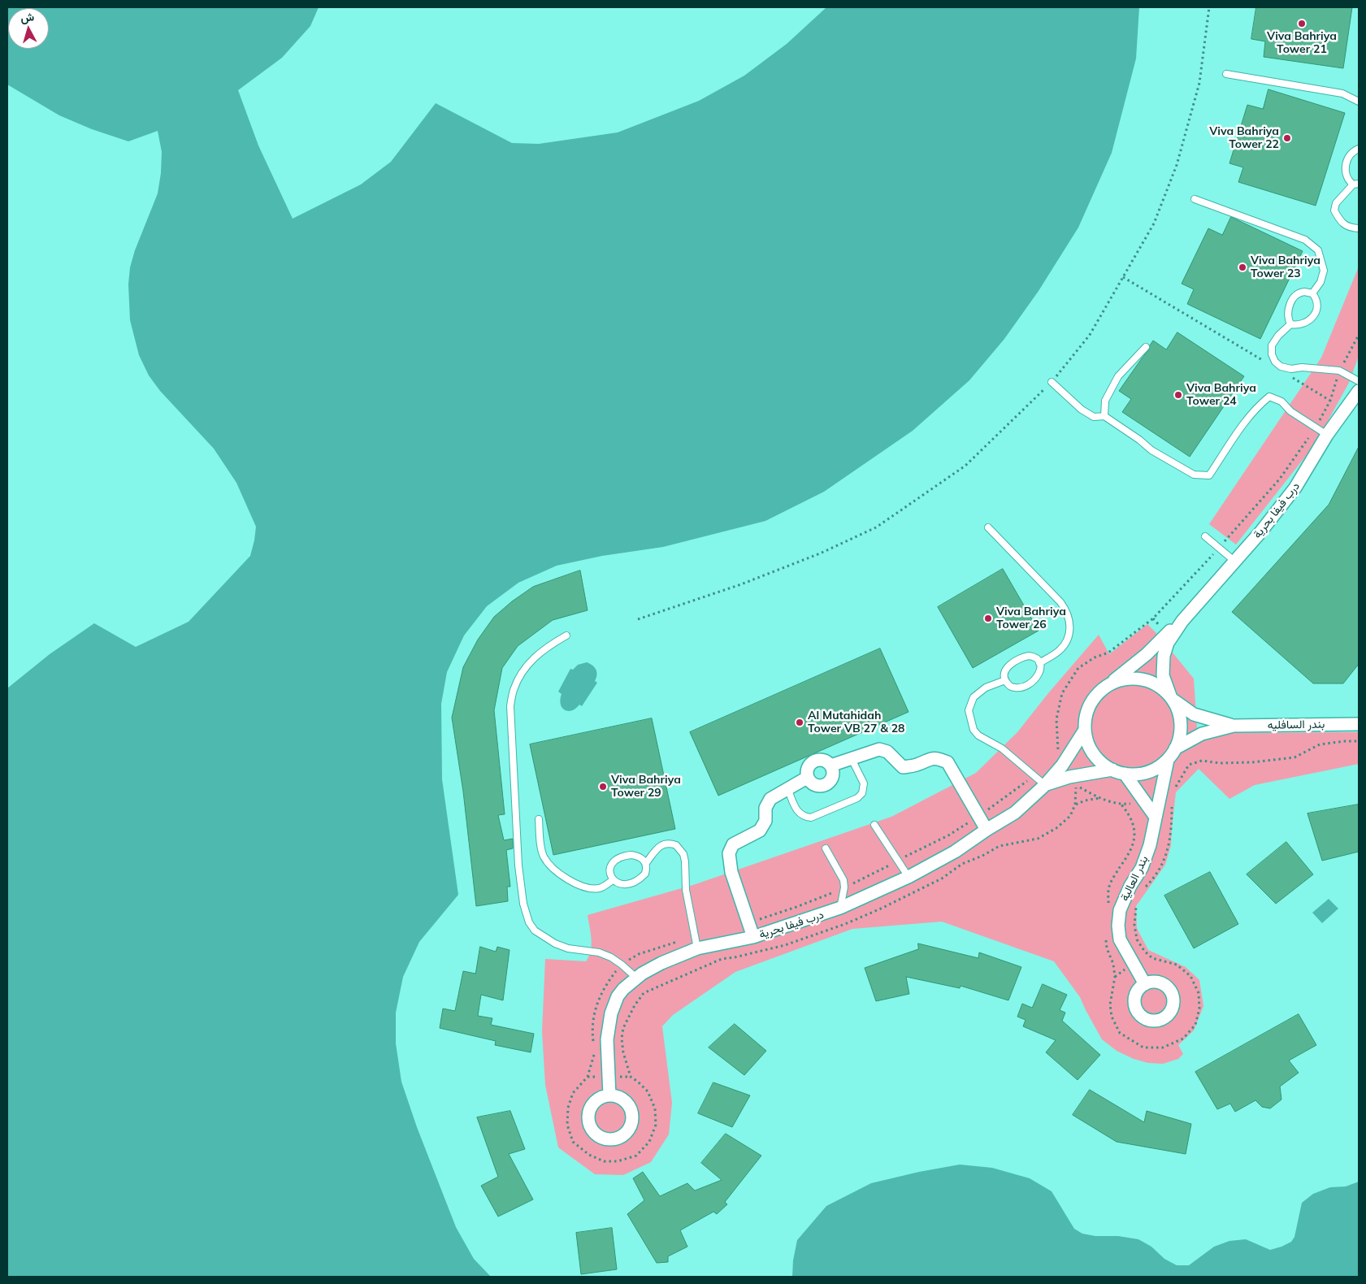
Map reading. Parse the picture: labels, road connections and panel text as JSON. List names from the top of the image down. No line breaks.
{"streets":{"street":["درب فيفا بحرية","بندر السافليه","بندر العالية"]},"crossings":[["درب فيفا بحرية","بندر السافليه"],["درب فيفا بحرية","بندر العالية"],["بندر السافليه","بندر العالية"]],"places":["Viva Bahriya Tower 21","Viva Bahriya Tower 22","Viva Bahriya Tower 23","Viva Bahriya Tower 24","Viva Bahriya Tower 26","Al Mutahidah Tower VB 27 & 28","Viva Bahriya Tower 29"],"north":"top"}
